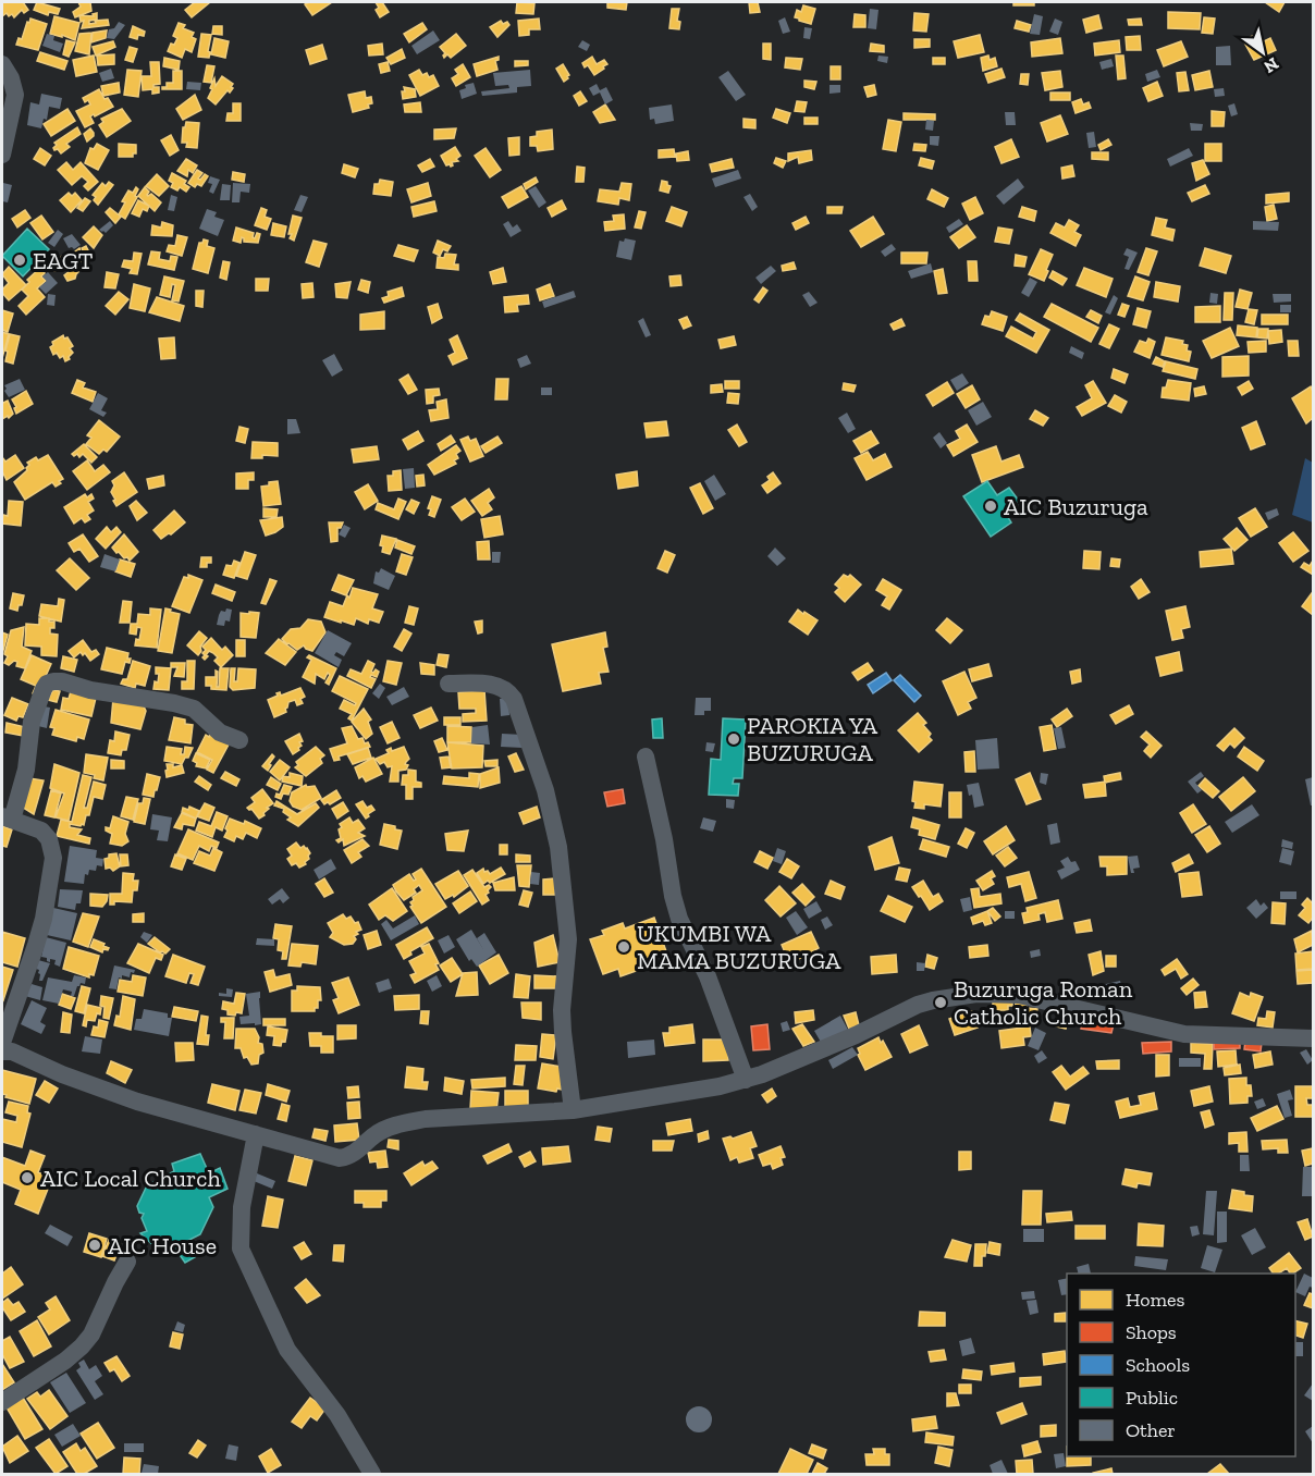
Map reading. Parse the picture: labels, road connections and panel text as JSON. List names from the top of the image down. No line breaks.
{"places":["EAGT","AIC Buzuruga","PAROKIA YA BUZURUGA","UKUMBI WA MAMA BUZURUGA","Buzuruga Roman Catholic Church","AIC Local Church","AIC House"],"legend":["Homes","Shops","Schools","Public","Other"],"north":"bottom right"}
